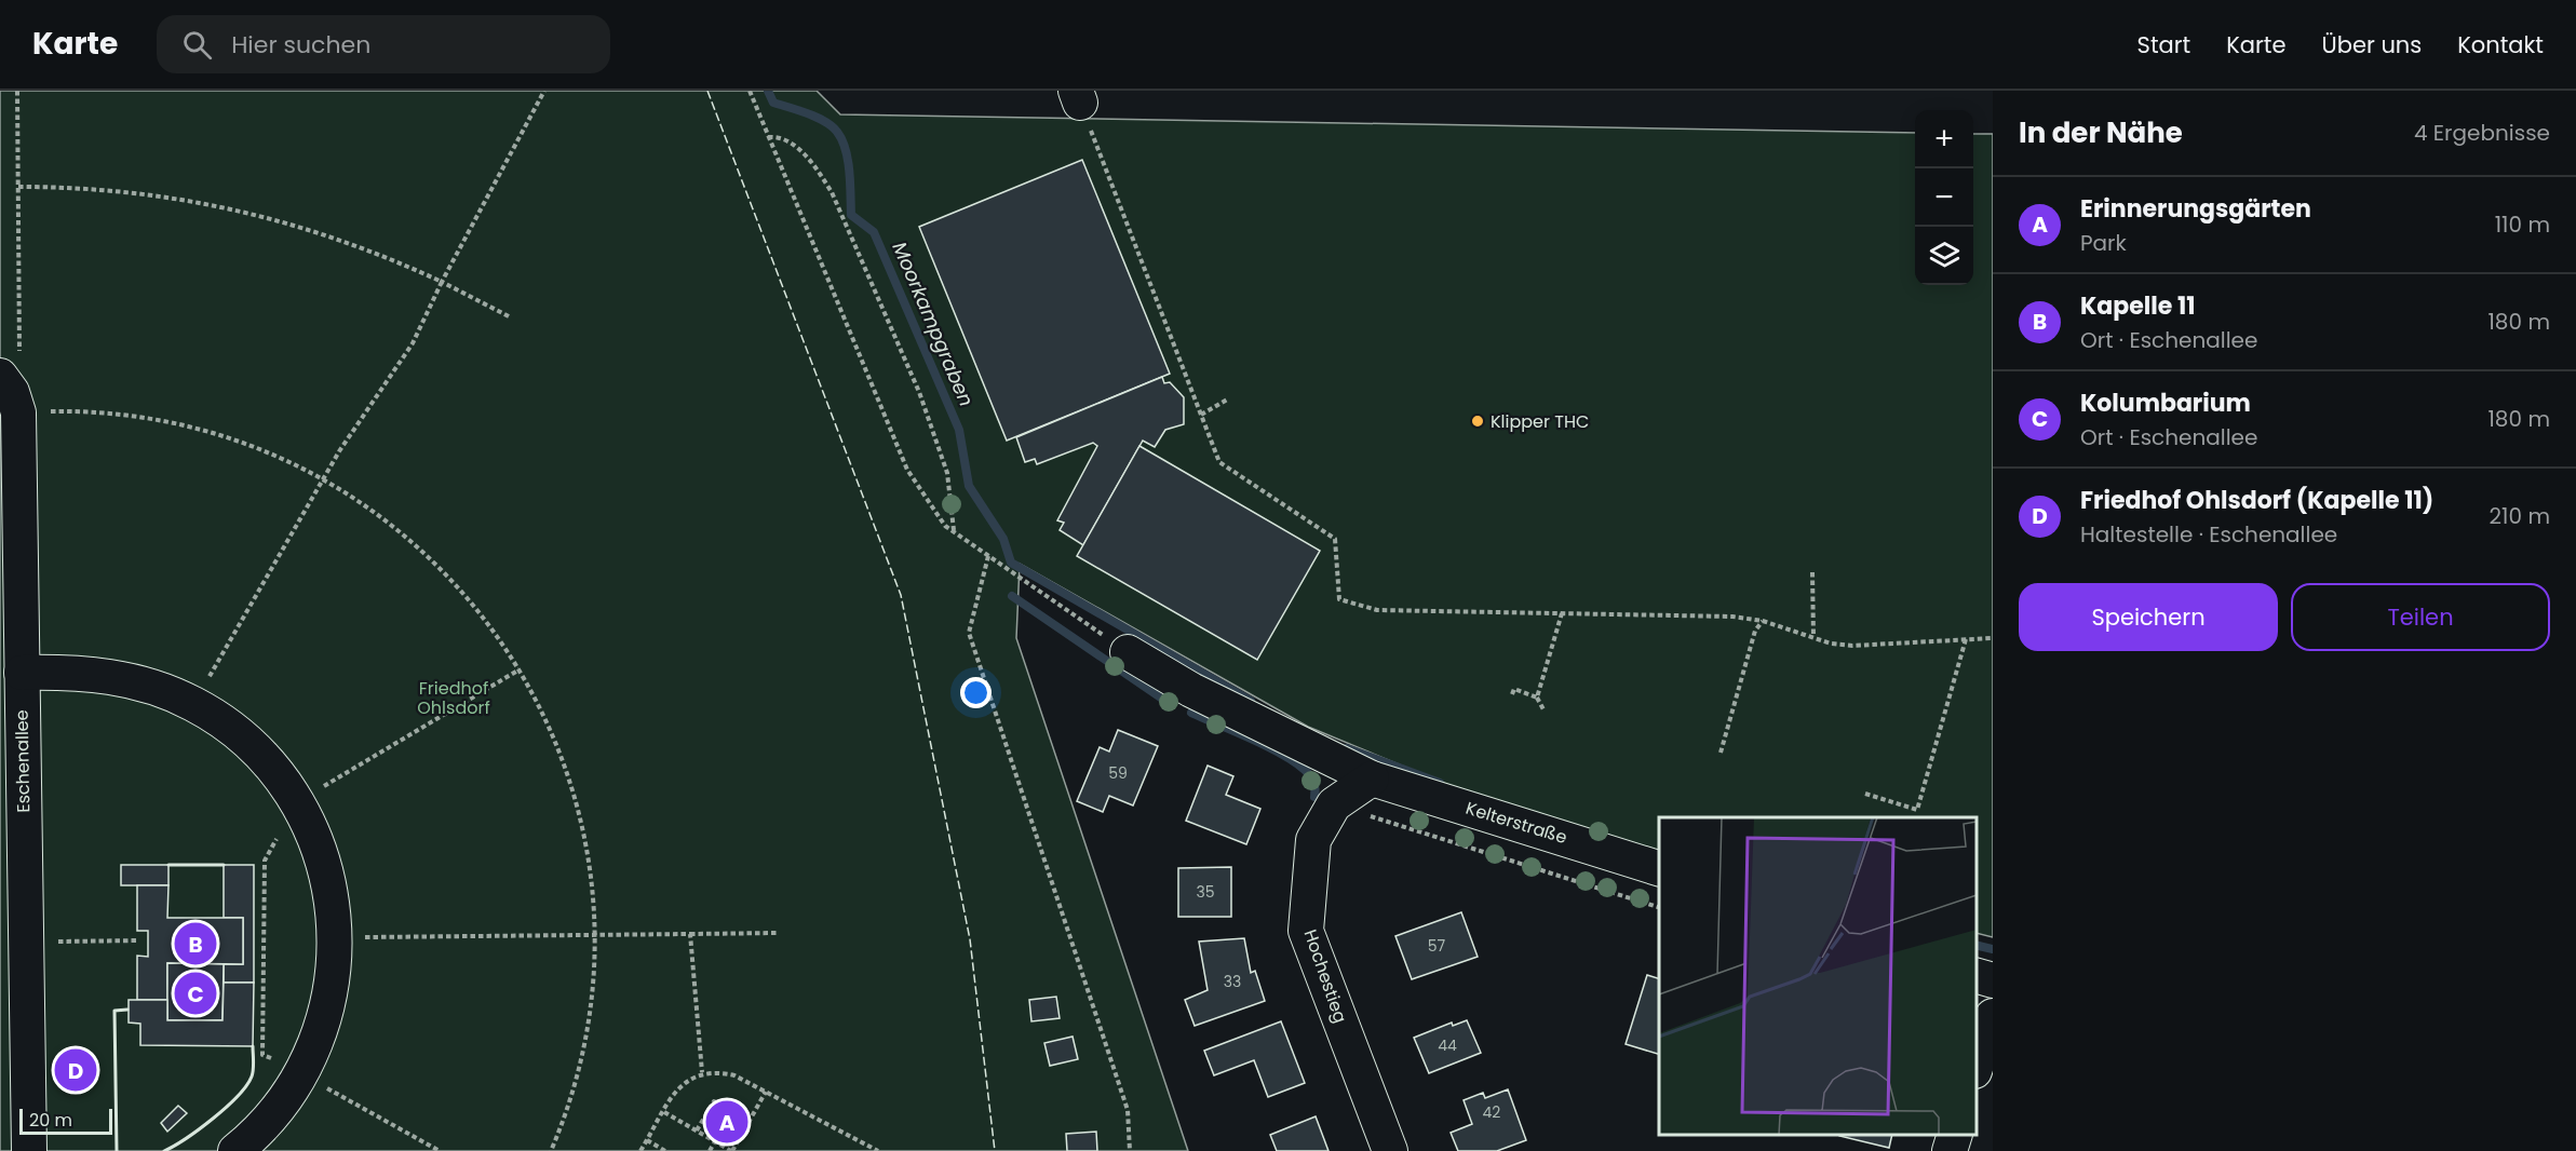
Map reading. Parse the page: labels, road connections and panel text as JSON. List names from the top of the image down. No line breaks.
{"streets":{"street":["Eschenallee","Kelterstraße","Hochestieg"]},"crossings":[["Kelterstraße","Hochestieg"]],"water":["Moorkampgraben"],"parks":["Friedhof Ohlsdorf"],"places":["Klipper THC"],"house_numbers":["59","35","57","33","44","42"],"scale_bar":"20 m","page":{"header":"Karte","search":"Hier suchen","nav":["Start","Karte","Über uns","Kontakt"],"heading":["In der Nähe","4 Ergebnisse"],"map_buttons":["+","−"],"list":[{"mark":"A","name":"Erinnerungsgärten","note":"Park","value":"110 m"},{"mark":"B","name":"Kapelle 11","note":"Ort · Eschenallee","value":"180 m"},{"mark":"C","name":"Kolumbarium","note":"Ort · Eschenallee","value":"180 m"},{"mark":"D","name":"Friedhof Ohlsdorf (Kapelle 11)","note":"Haltestelle · Eschenallee","value":"210 m"}],"buttons":["Speichern","Teilen"],"pins":["B","C","D","A"],"scale":"20 m"}}
